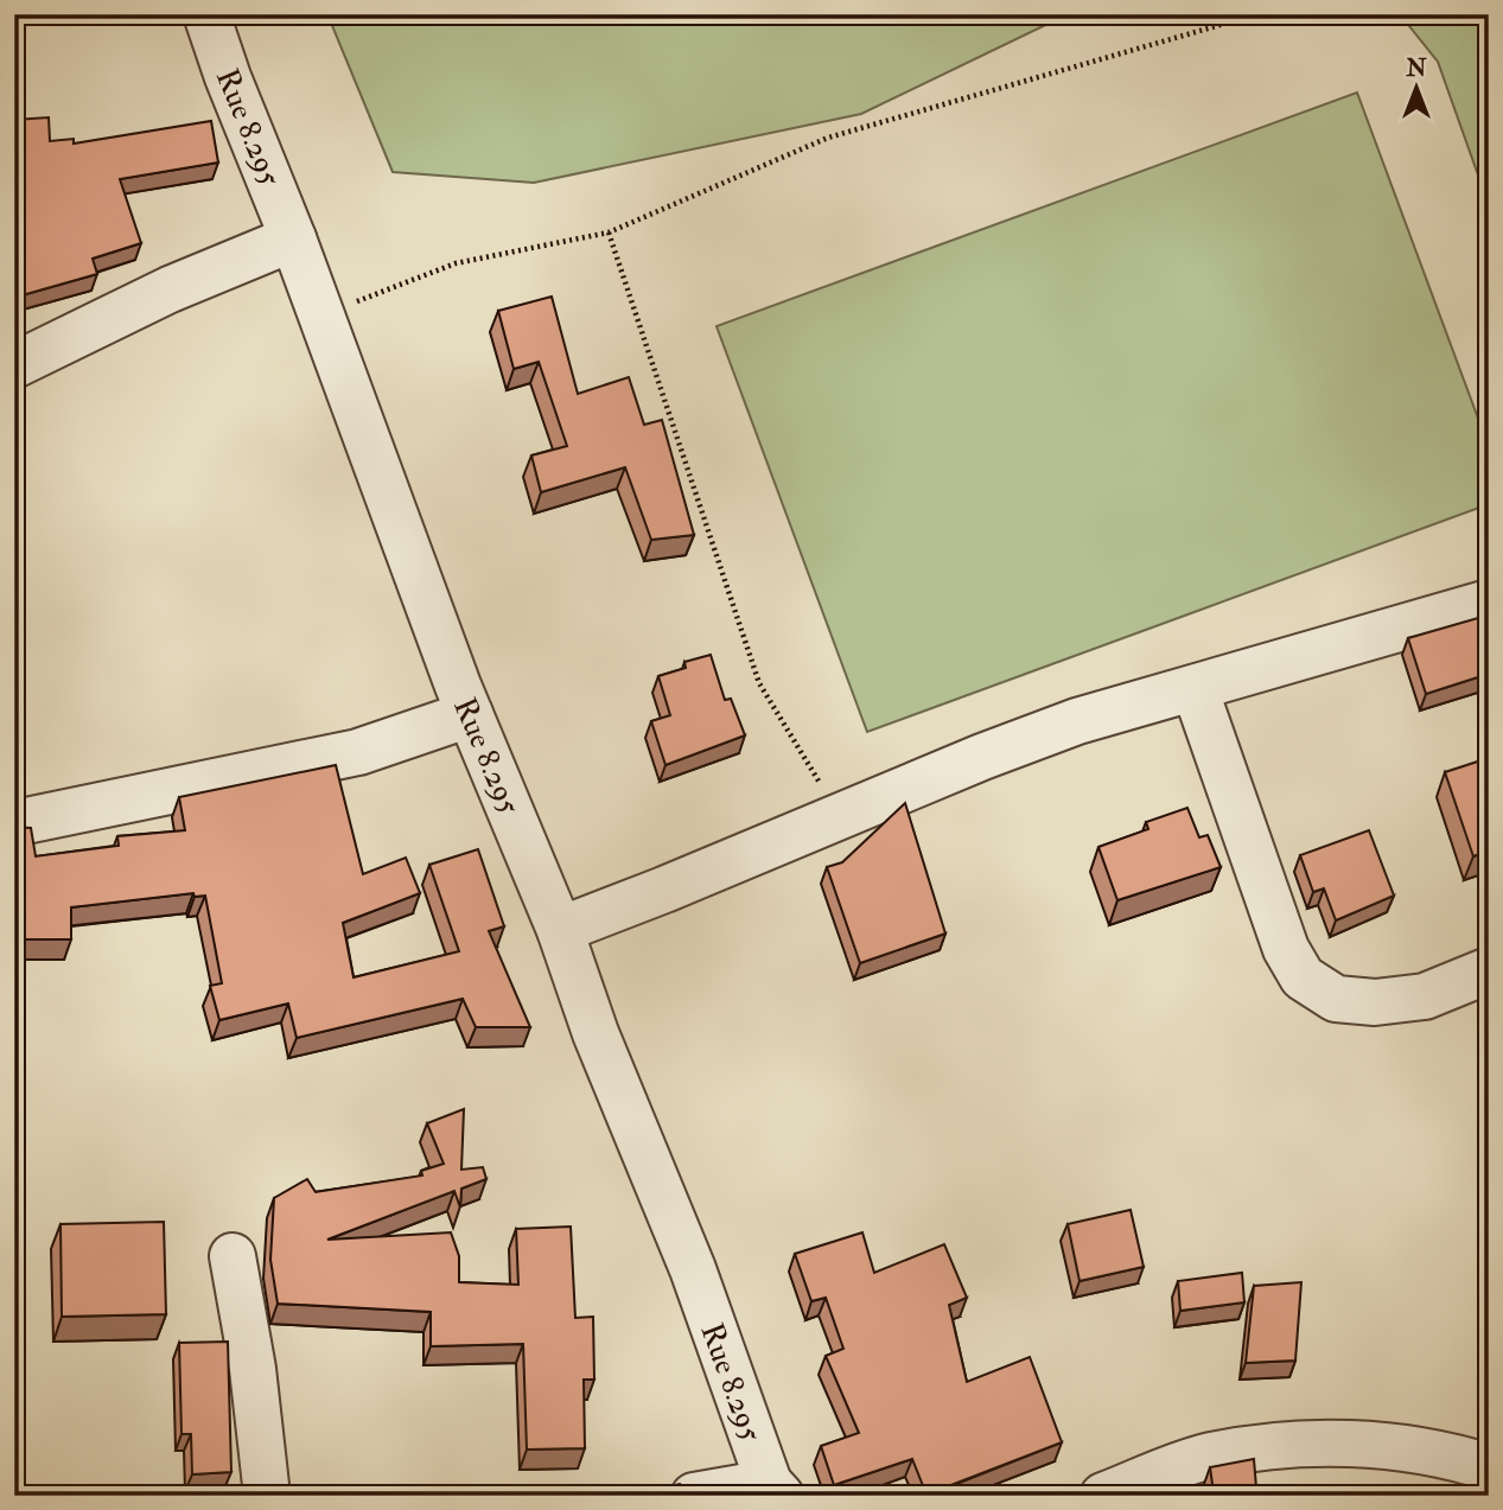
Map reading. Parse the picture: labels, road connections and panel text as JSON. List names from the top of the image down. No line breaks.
{"streets":{"street":["Rue 8.295"]},"north":"top"}
